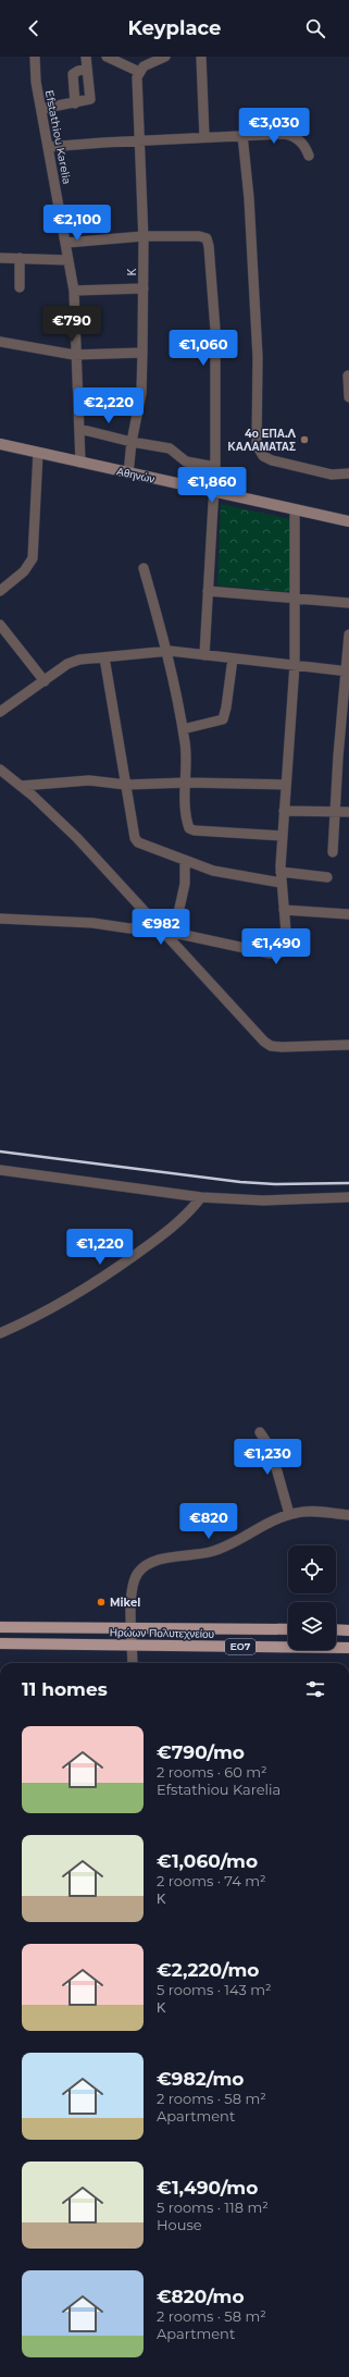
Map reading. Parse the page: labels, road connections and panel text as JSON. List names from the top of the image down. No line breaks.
{"streets":{"main road":["Αθηνών","Ηρώων Πολυτεχνείου","ΕΟ7"],"street":["Efstathiou Karelia","Κ"]},"crossings":[["Efstathiou Karelia","Αθηνών"],["Κ","Αθηνών"]],"places":["4ο ΕΠΑ.Λ ΚΑΛΑΜΑΤΑΣ","Mikel"],"page":{"header":"Keyplace","price":["€3,030","€2,100","€790","€1,060","€2,220","€1,860","€982","€1,490","€1,220","€1,230","€820"],"heading":"11 homes","list":[{"name":"€790/mo","note":"2 rooms · 60 m² · Efstathiou Karelia"},{"name":"€1,060/mo","note":"2 rooms · 74 m² · Κ"},{"name":"€2,220/mo","note":"5 rooms · 143 m² · Κ"},{"name":"€982/mo","note":"2 rooms · 58 m² · Apartment"},{"name":"€1,490/mo","note":"5 rooms · 118 m² · House"},{"name":"€820/mo","note":"2 rooms · 58 m² · Apartment"}]}}
